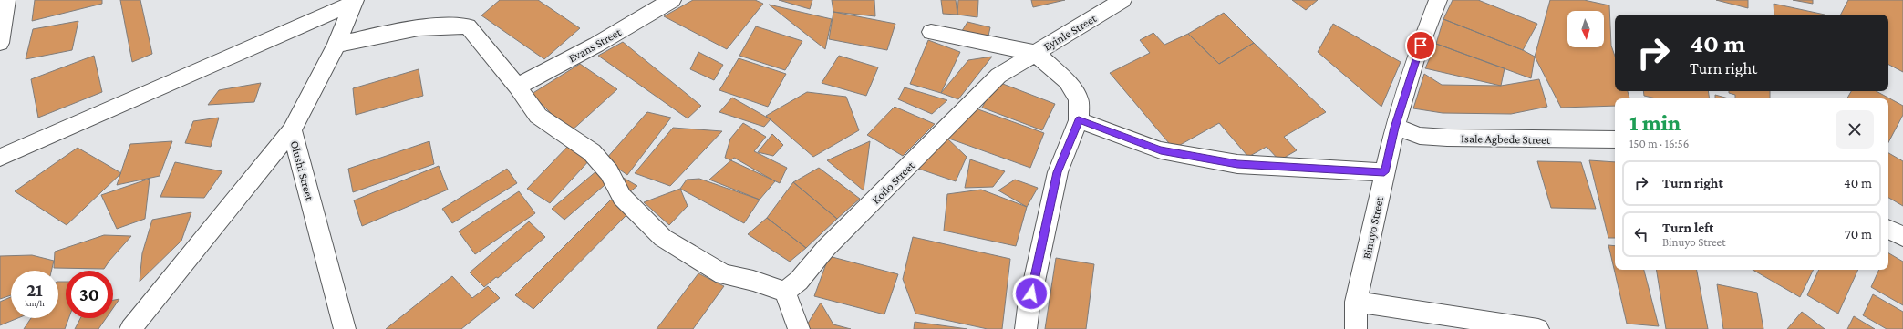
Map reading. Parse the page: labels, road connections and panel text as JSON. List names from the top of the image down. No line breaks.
{"streets":{"street":["Eyinle Street","Evans Street","Isale Agbede Street","Olushi Street","Koilo Street","Binuyo Street"]},"crossings":[["Eyinle Street","Koilo Street"],["Isale Agbede Street","Binuyo Street"]],"north":"bottom","page":{"turn":["40 m","Turn right"],"heading":["1 min","150 m · 16:56"],"list":[{"name":"Turn right","value":"40 m"},{"name":"Turn left","note":"Binuyo Street","value":"70 m"}],"speed":"21 km/h","limit":"30"}}
